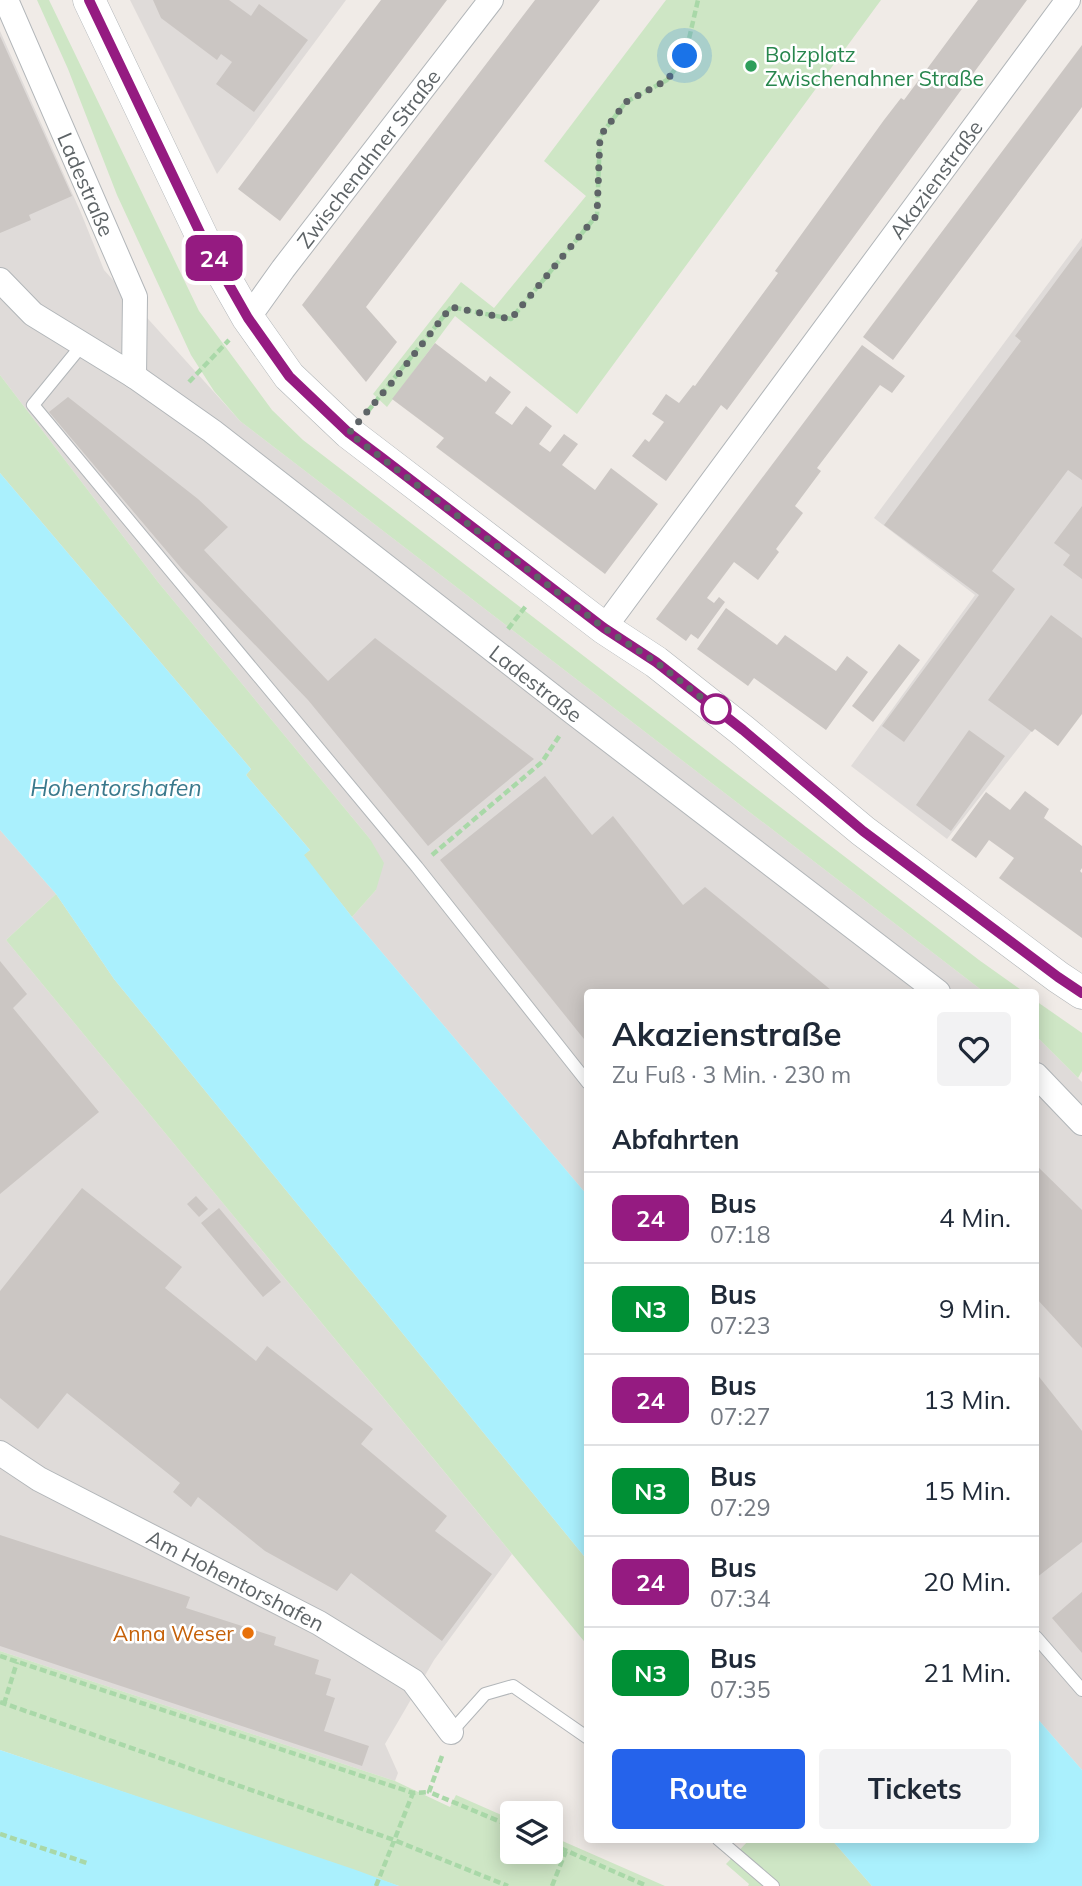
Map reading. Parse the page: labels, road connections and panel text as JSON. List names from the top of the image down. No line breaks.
{"streets":{"street":["Zwischenahner Straße","Akazienstraße","Ladestraße","Am Hohentorshafen"]},"water":["Hohentorshafen"],"places":["Bolzplatz Zwischenahner Straße","Anna Weser"],"lines":["bus line 24"],"page":{"on_map":"24","heading":[["Akazienstraße","Zu Fuß · 3 Min. · 230 m"],"Abfahrten"],"list":[{"mark":"24","name":"Bus","note":"07:18","value":"4 Min."},{"mark":"N3","name":"Bus","note":"07:23","value":"9 Min."},{"mark":"24","name":"Bus","note":"07:27","value":"13 Min."},{"mark":"N3","name":"Bus","note":"07:29","value":"15 Min."},{"mark":"24","name":"Bus","note":"07:34","value":"20 Min."},{"mark":"N3","name":"Bus","note":"07:35","value":"21 Min."}],"buttons":["Route","Tickets"]}}
